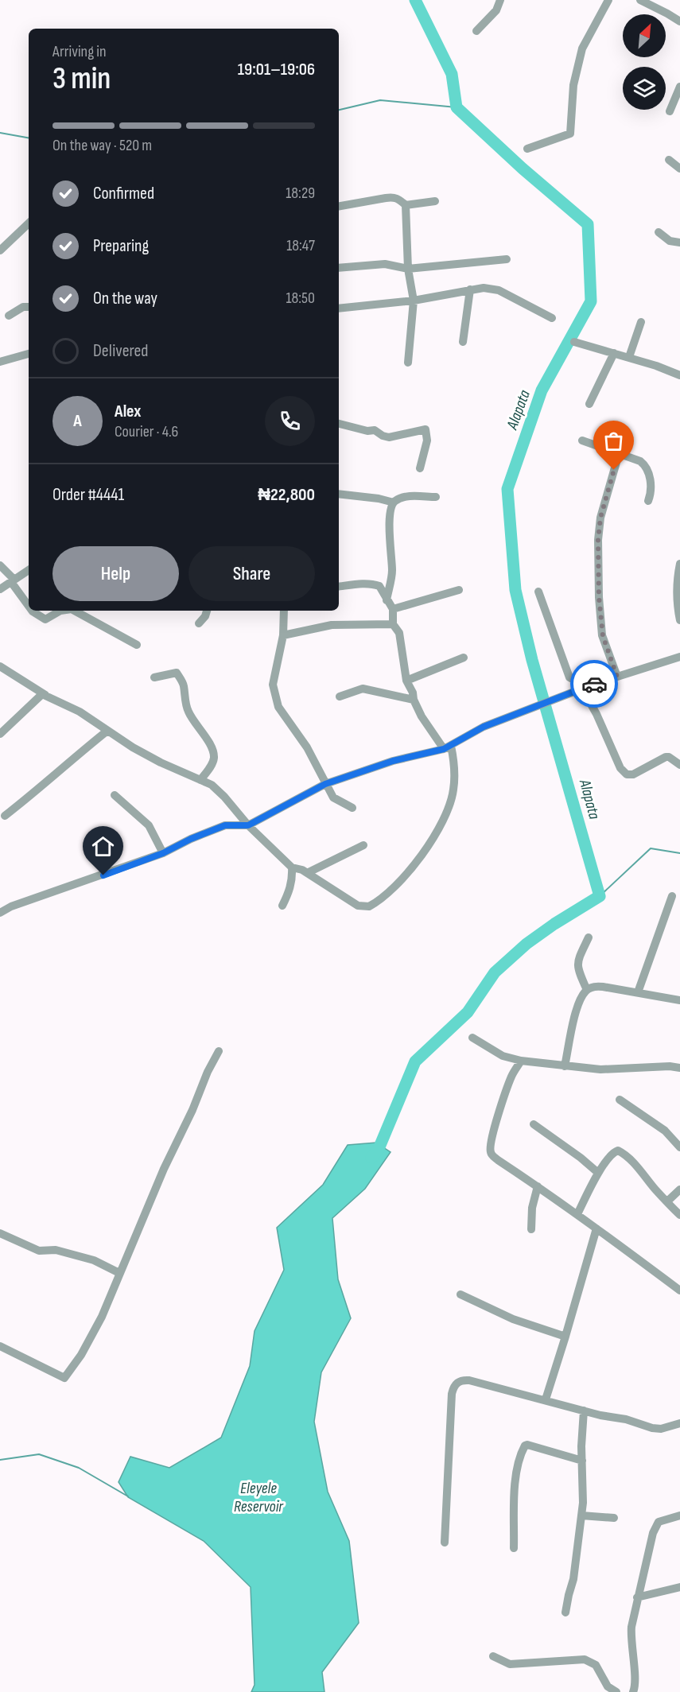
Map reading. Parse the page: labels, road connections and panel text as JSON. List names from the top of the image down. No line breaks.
{"water":["Alapata","Eleyele Reservoir"],"north":"top right","page":{"heading":["3 min","Arriving in","19:01–19:06"],"panel":["Alex","Courier · 4.6","Order #4441","₦22,800"],"bar":"On the way · 520 m","list":[["Confirmed","18:29"],["Preparing","18:47"],["On the way","18:50"],"Delivered"],"round":"A","buttons":["Help","Share"]}}
